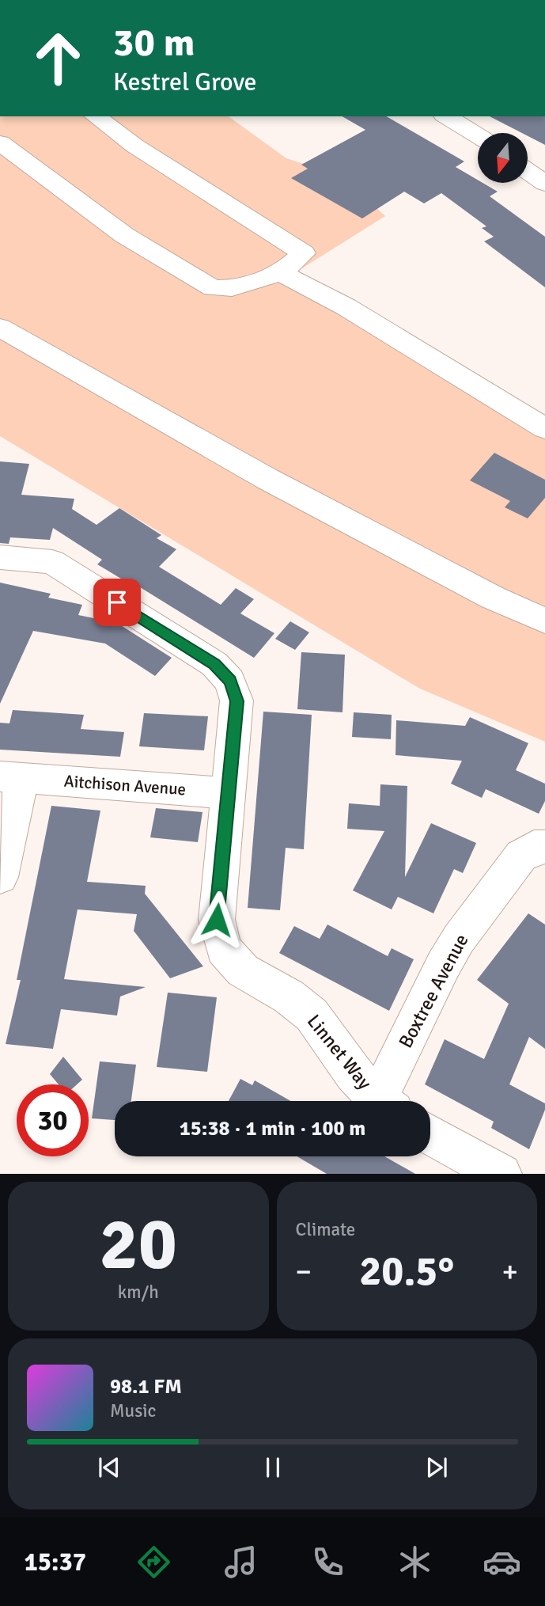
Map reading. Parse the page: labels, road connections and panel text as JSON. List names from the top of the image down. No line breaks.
{"streets":{"street":["Aitchison Avenue","Boxtree Avenue","Linnet Way"]},"crossings":[["Aitchison Avenue","Linnet Way"]],"north":"bottom","page":{"turn":["30 m","Kestrel Grove"],"limit":"30","trip":"15:38 · 1 min · 100 m","tile":[["20","km/h"],"Climate"],"heat":["−","20.5°","+"],"song":["98.1 FM","Music"],"tabs":"15:37"}}
